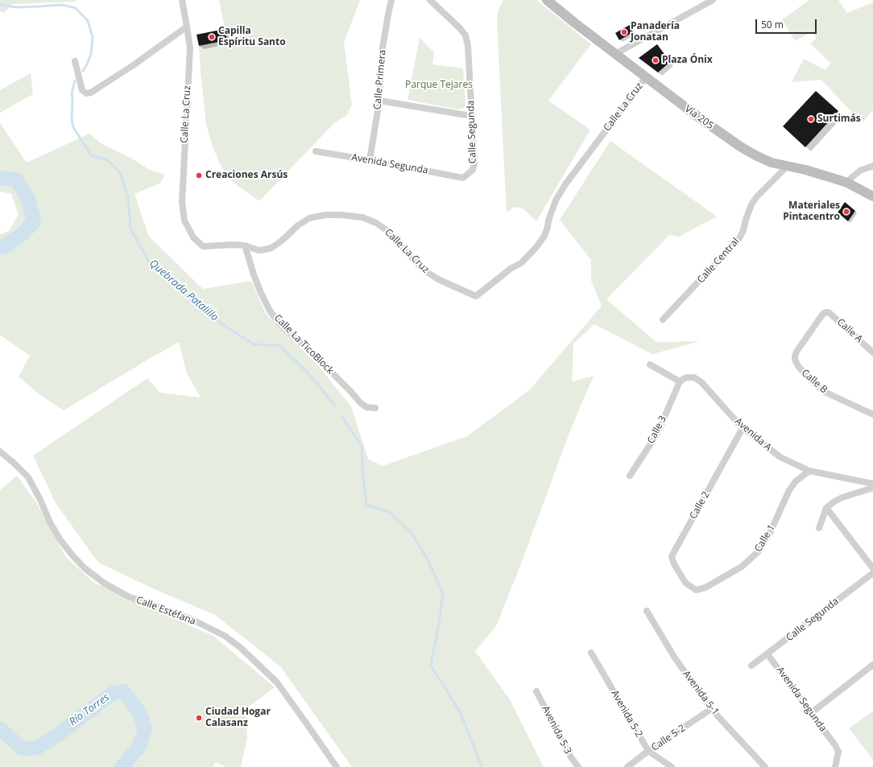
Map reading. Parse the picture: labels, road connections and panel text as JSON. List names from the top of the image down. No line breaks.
{"streets":{"main road":["Vía 205"],"street":["Calle Primera","Calle La Cruz","Calle Segunda","Avenida Segunda","Calle Central","Calle A","Calle La TicoBlock","Calle B","Calle 3","Avenida A","Calle 2","Calle 1","Calle Estéfana","Avenida 5-1","Avenida 5-2","Avenida 5-3","Calle 5-2"]},"crossings":[["Calle Primera","Avenida Segunda"],["Calle La Cruz","Vía 205"],["Calle La Cruz","Calle La TicoBlock"],["Vía 205","Calle Central"],["Calle Segunda","Avenida Segunda"],["Calle A","Calle B"],["Calle 3","Avenida A"],["Avenida A","Calle 2"],["Avenida A","Calle 1"],["Calle 2","Calle 1"],["Avenida 5-1","Calle 5-2"],["Avenida 5-2","Calle 5-2"]],"water":["Quebrada Patalillo","Río Torres"],"parks":["Parque Tejares"],"places":["Panadería Jonatan","Capilla Espíritu Santo","Plaza Ónix","Surtimás","Creaciones Arsús","Materiales Pintacentro","Ciudad Hogar Calasanz"],"scale_bar":"50 m"}
